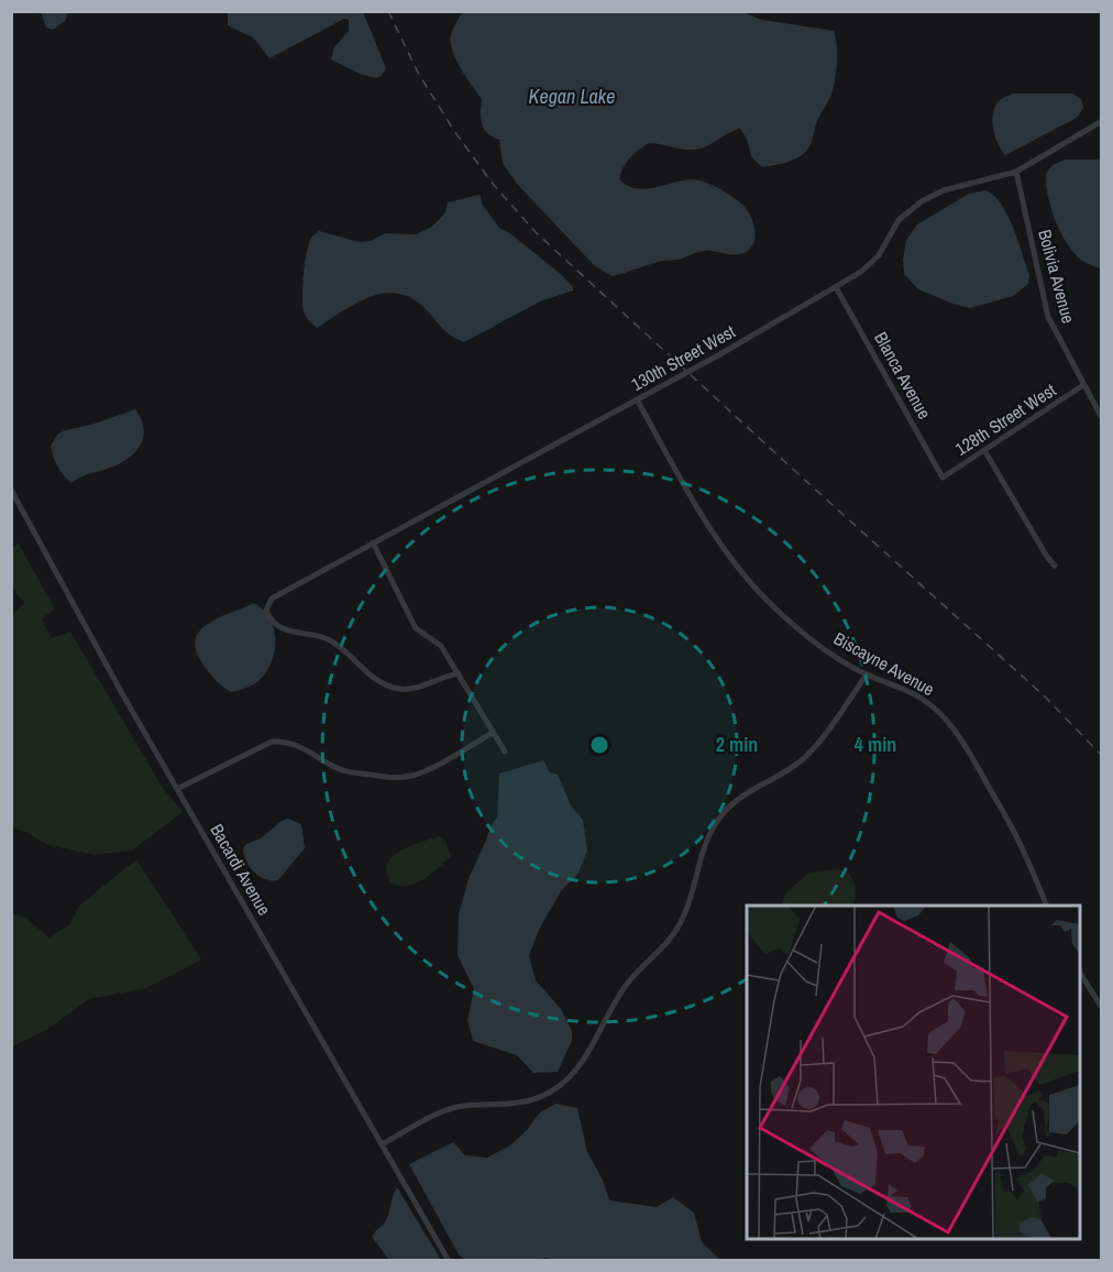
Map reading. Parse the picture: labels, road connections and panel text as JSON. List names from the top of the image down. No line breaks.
{"streets":{"street":["Bolivia Avenue","130th Street West","Blanca Avenue","128th Street West","Biscayne Avenue","Bacardi Avenue"]},"crossings":[["Bolivia Avenue","130th Street West"],["Bolivia Avenue","128th Street West"],["130th Street West","Blanca Avenue"],["130th Street West","Biscayne Avenue"],["Blanca Avenue","128th Street West"]],"water":["Kegan Lake"],"rings":["2 min","4 min"]}
